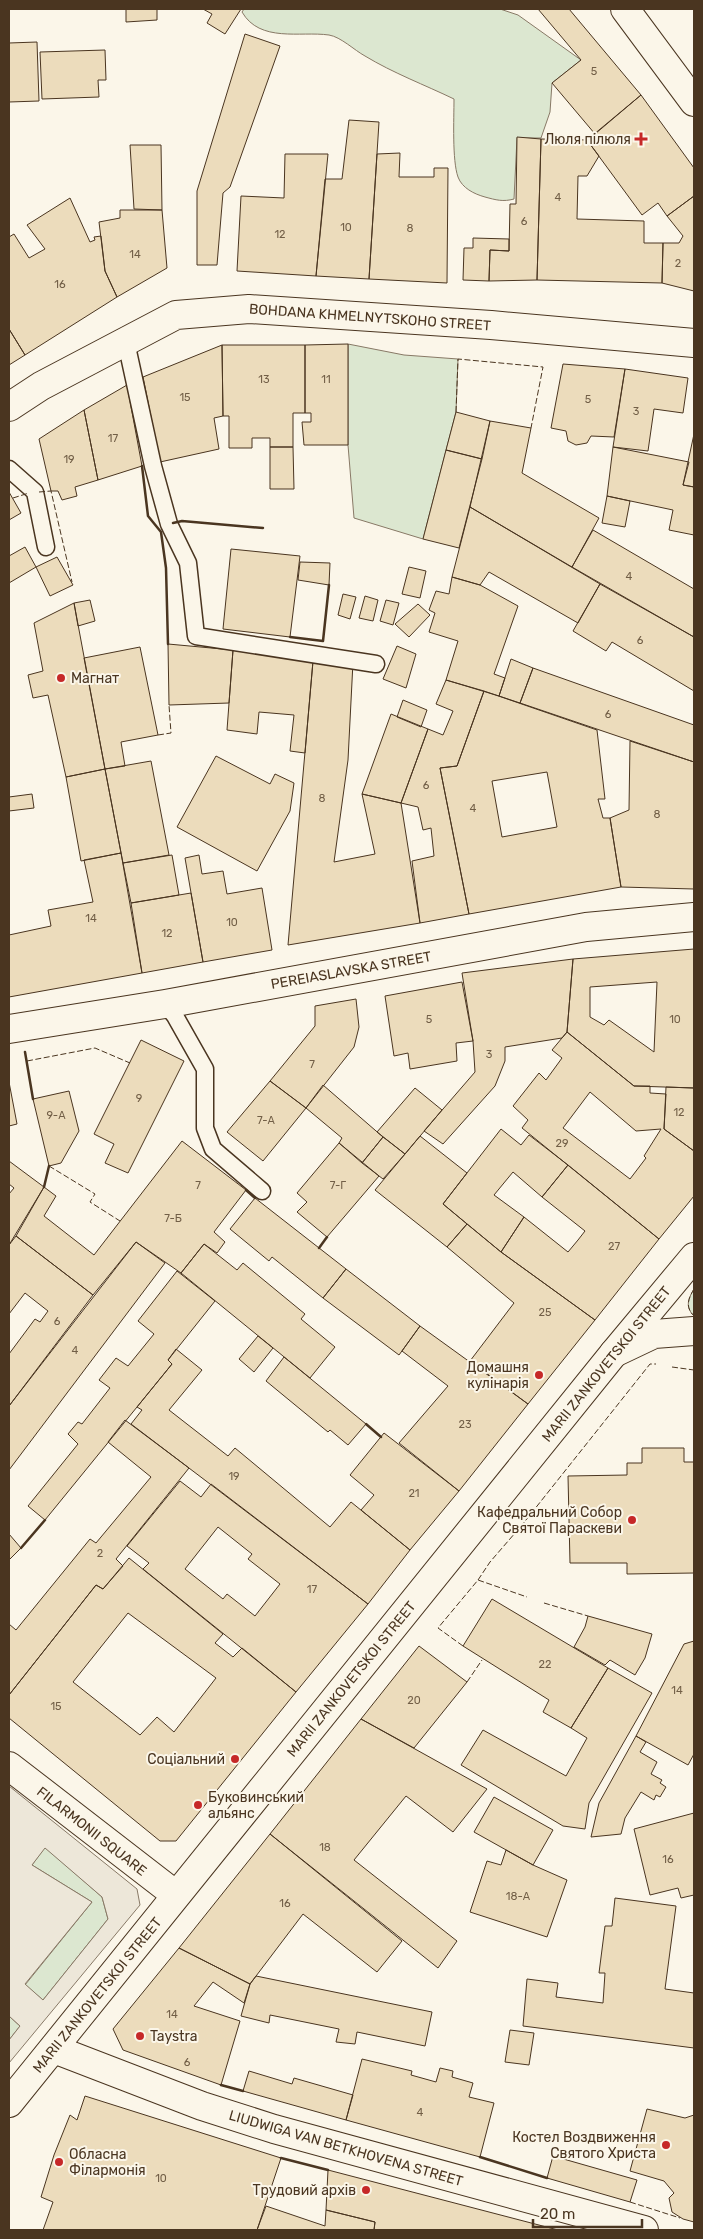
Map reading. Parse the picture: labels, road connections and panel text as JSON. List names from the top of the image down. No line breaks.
{"streets":{"street":["BOHDANA KHMELNYTSKOHO STREET","PEREIASLAVSKA STREET","MARII ZANKOVETSKOI STREET","FILARMONII SQUARE","LIUDWIGA VAN BETKHOVENA STREET"]},"crossings":[["MARII ZANKOVETSKOI STREET","FILARMONII SQUARE"],["MARII ZANKOVETSKOI STREET","LIUDWIGA VAN BETKHOVENA STREET"]],"places":{"health":["Люля пілюля"],"other":["Магнат","Домашня кулінарія","Кафедральний Собор Святої Параскеви","Соціальний","Буковинський альянс","Taystra","Костел Воздвиження Святого Христа","Обласна Філармонія","Трудовий архів"]},"house_numbers":["5","4","6","10","8","12","14","2","16","13","11","15","5","3","17","19","4","6","6","6","8","4","8","14","10","12","5","10","3","7","9","12","9-А","7-А","29","7","7-Г","7-Б","27","25","6","4","23","19","21","2","17","22","14","20","15","18","16","18-А","16","14","6","4","10"],"scale_bar":"20 m"}
